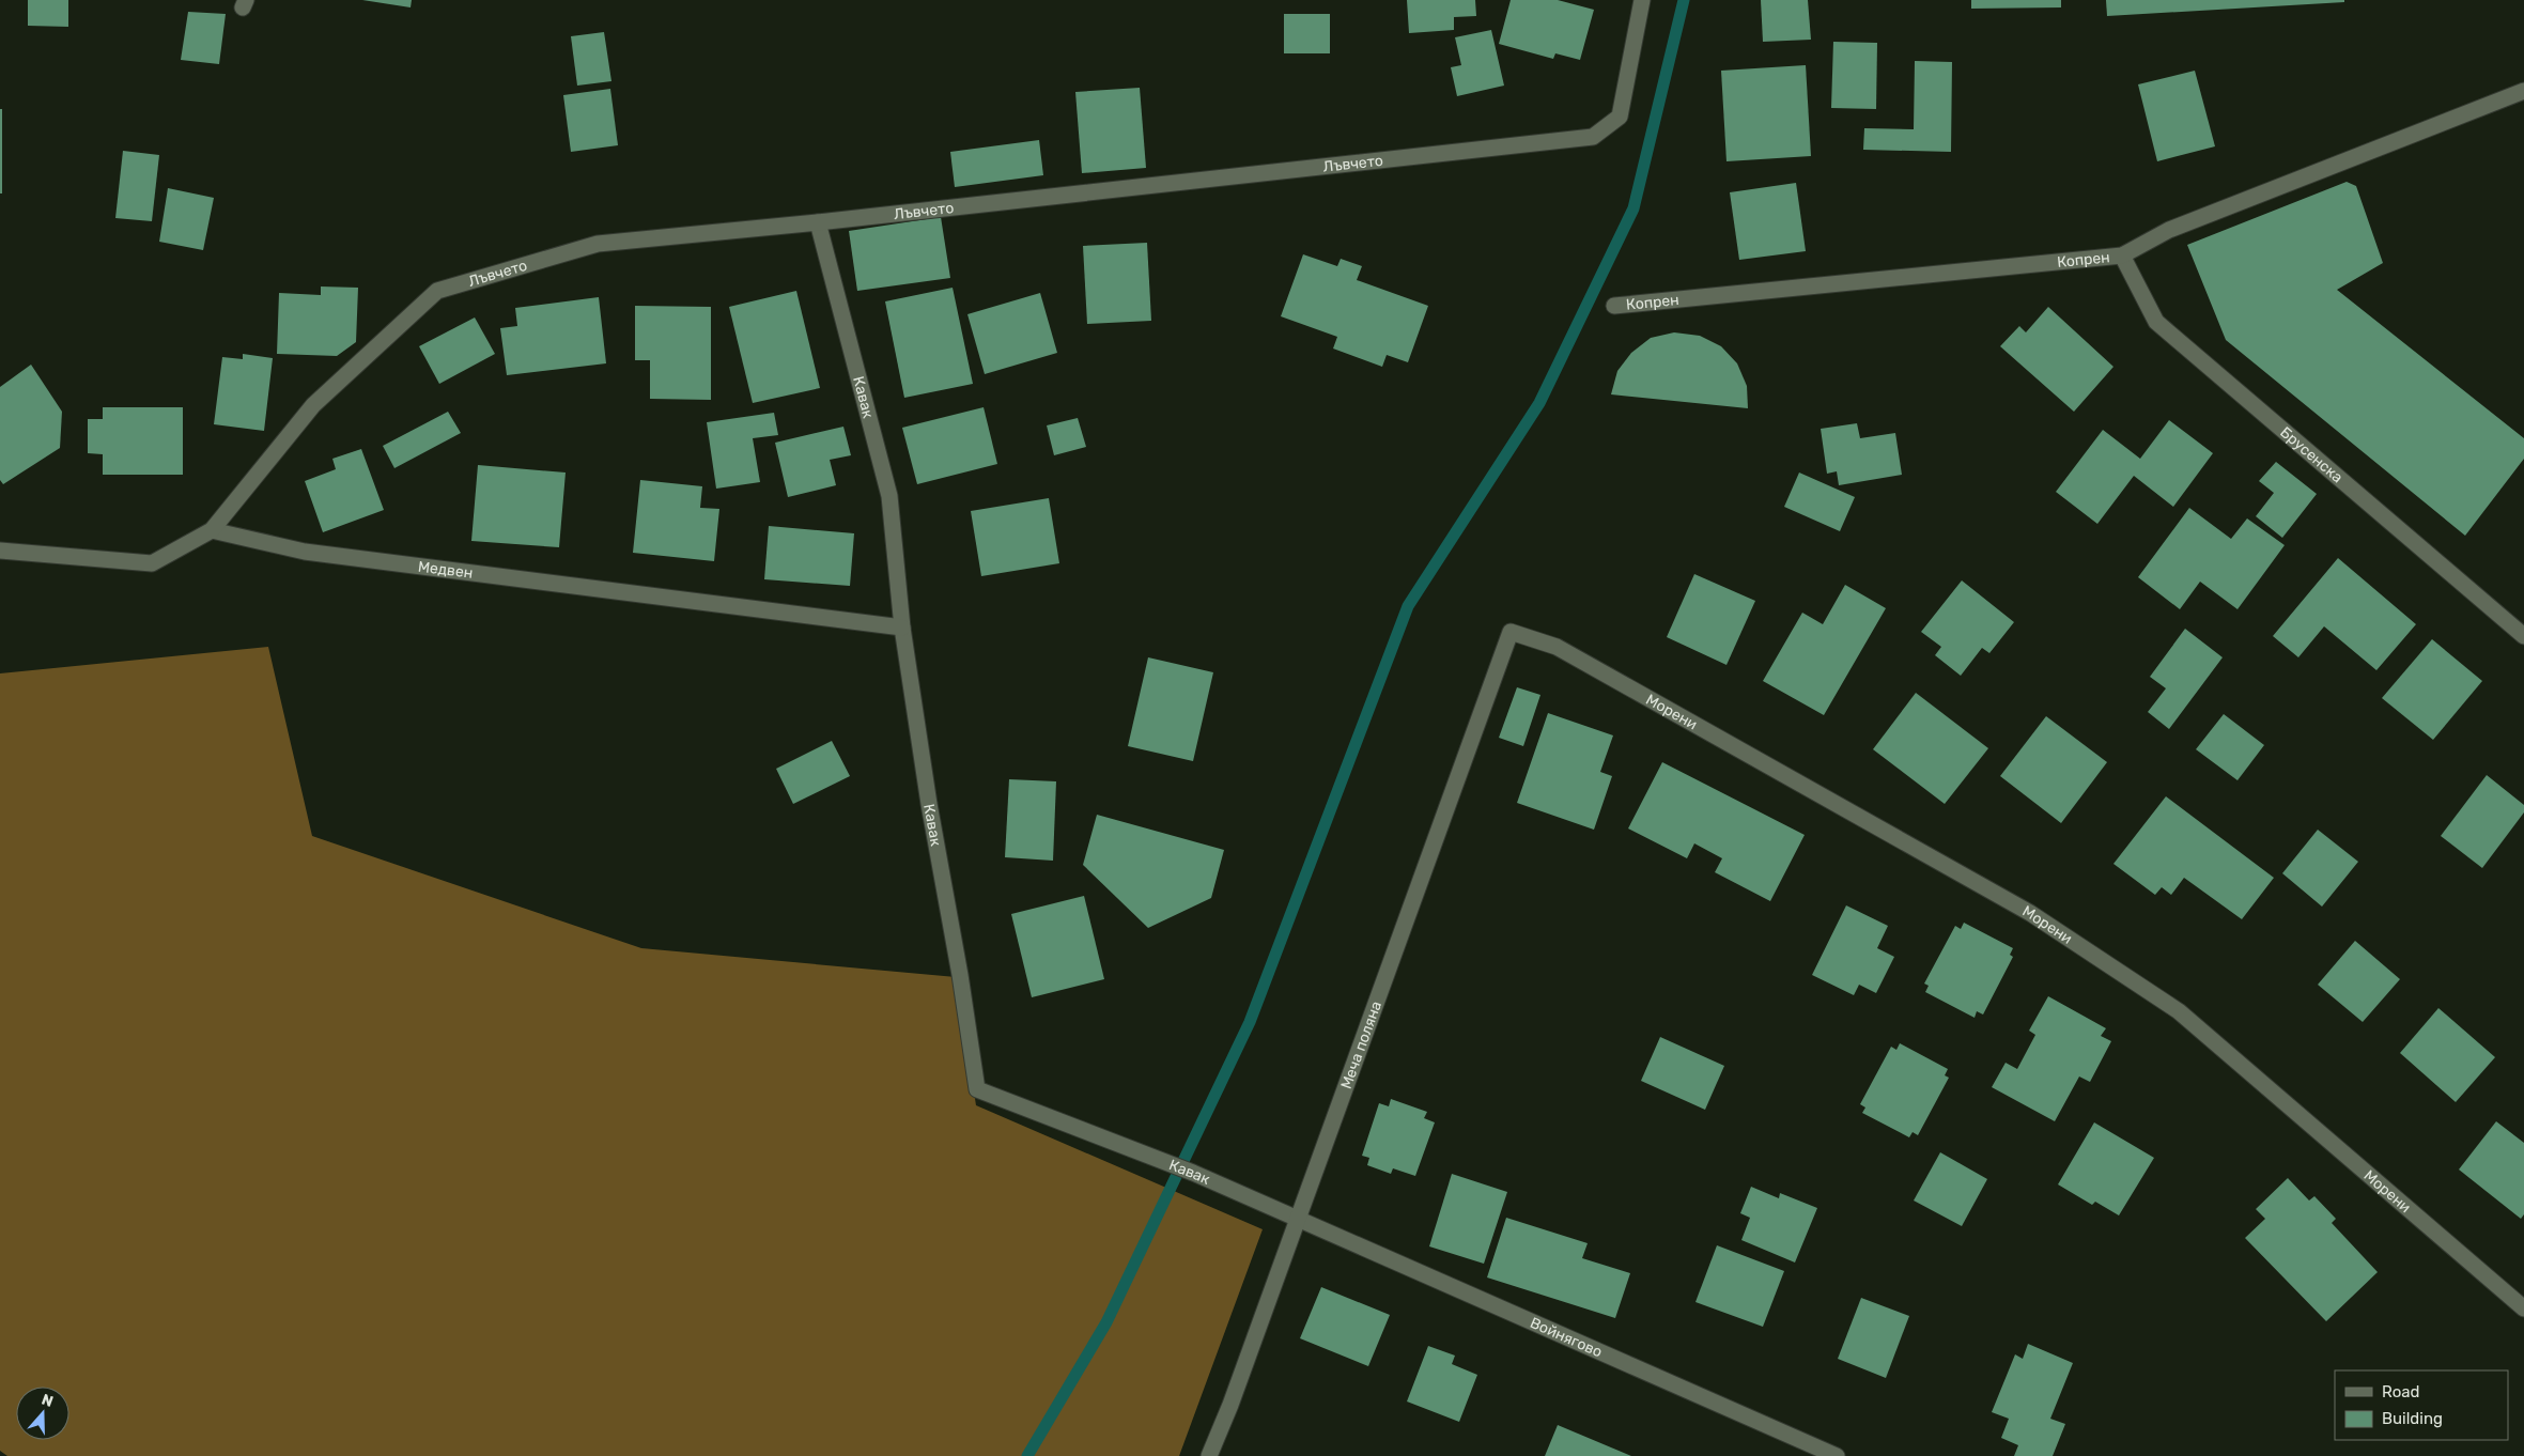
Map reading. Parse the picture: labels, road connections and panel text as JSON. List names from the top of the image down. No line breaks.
{"streets":{"street":["Лъвчето","Копрен","Кавак","Брусенска","Медвен","Морени","Меча поляна","Войнягово"]},"crossings":[["Лъвчето","Кавак"],["Лъвчето","Медвен"],["Копрен","Брусенска"],["Кавак","Медвен"],["Кавак","Меча поляна"],["Кавак","Войнягово"],["Морени","Меча поляна"],["Меча поляна","Войнягово"]],"legend":["Road","Building"],"north":"top"}
